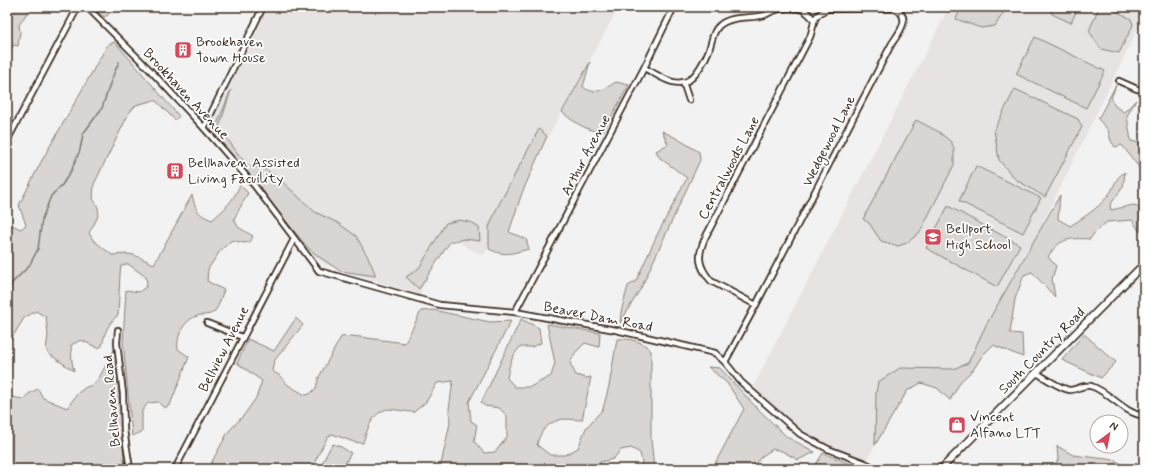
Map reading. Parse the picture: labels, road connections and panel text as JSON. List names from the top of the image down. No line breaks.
{"streets":{"main road":["South Country Road"],"street":["Brookhaven Avenue","Wedgewood Lane","Arthur Avenue","Centralwoods Lane","Beaver Dam Road","Bellview Avenue","Bellhaven Road"]},"crossings":[["Brookhaven Avenue","Beaver Dam Road"],["Brookhaven Avenue","Bellview Avenue"],["Wedgewood Lane","Centralwoods Lane"],["Wedgewood Lane","Beaver Dam Road"],["Arthur Avenue","Beaver Dam Road"],["Beaver Dam Road","Bellview Avenue"]],"places":{"building":["Brookhaven Town House","Bellhaven Assisted Living Facuility"],"school or university":["Bellport High School"],"shop":["Vincent Alfano LTT"]},"north":"top right"}
